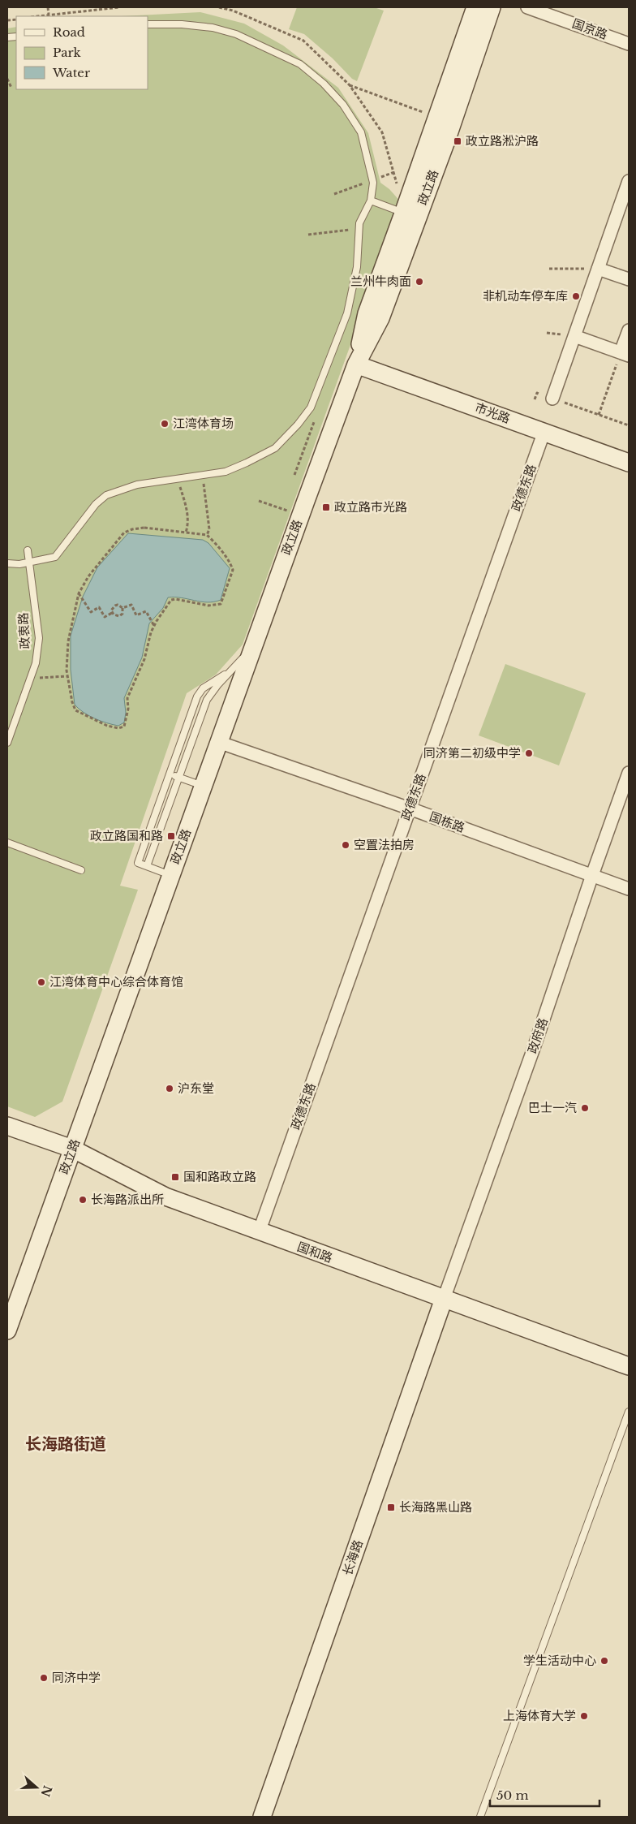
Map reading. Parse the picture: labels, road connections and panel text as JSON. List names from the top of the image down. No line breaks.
{"streets":{"main road":["政立路","市光路","国和路","长海路"],"street":["国京路","政德东路","国栋路","政府路"],"lane":["政衷路"]},"crossings":[["政立路","市光路"],["政立路","国栋路"],["政立路","国和路"],["市光路","政德东路"],["政德东路","国栋路"],["政德东路","国和路"],["国栋路","政府路"],["政府路","国和路"],["政府路","长海路"],["国和路","长海路"]],"districts":["长海路街道"],"places":{"transit":["政立路淞沪路","政立路市光路","政立路国和路","国和路政立路","长海路黑山路"],"other":["兰州牛肉面","非机动车停车库","江湾体育场","同济第二初级中学","空置法拍房","江湾体育中心综合体育馆","沪东堂","巴士一汽","长海路派出所","学生活动中心","同济中学","上海体育大学"]},"legend":["Road","Park","Water"],"scale_bar":"50 m","north":"right"}
